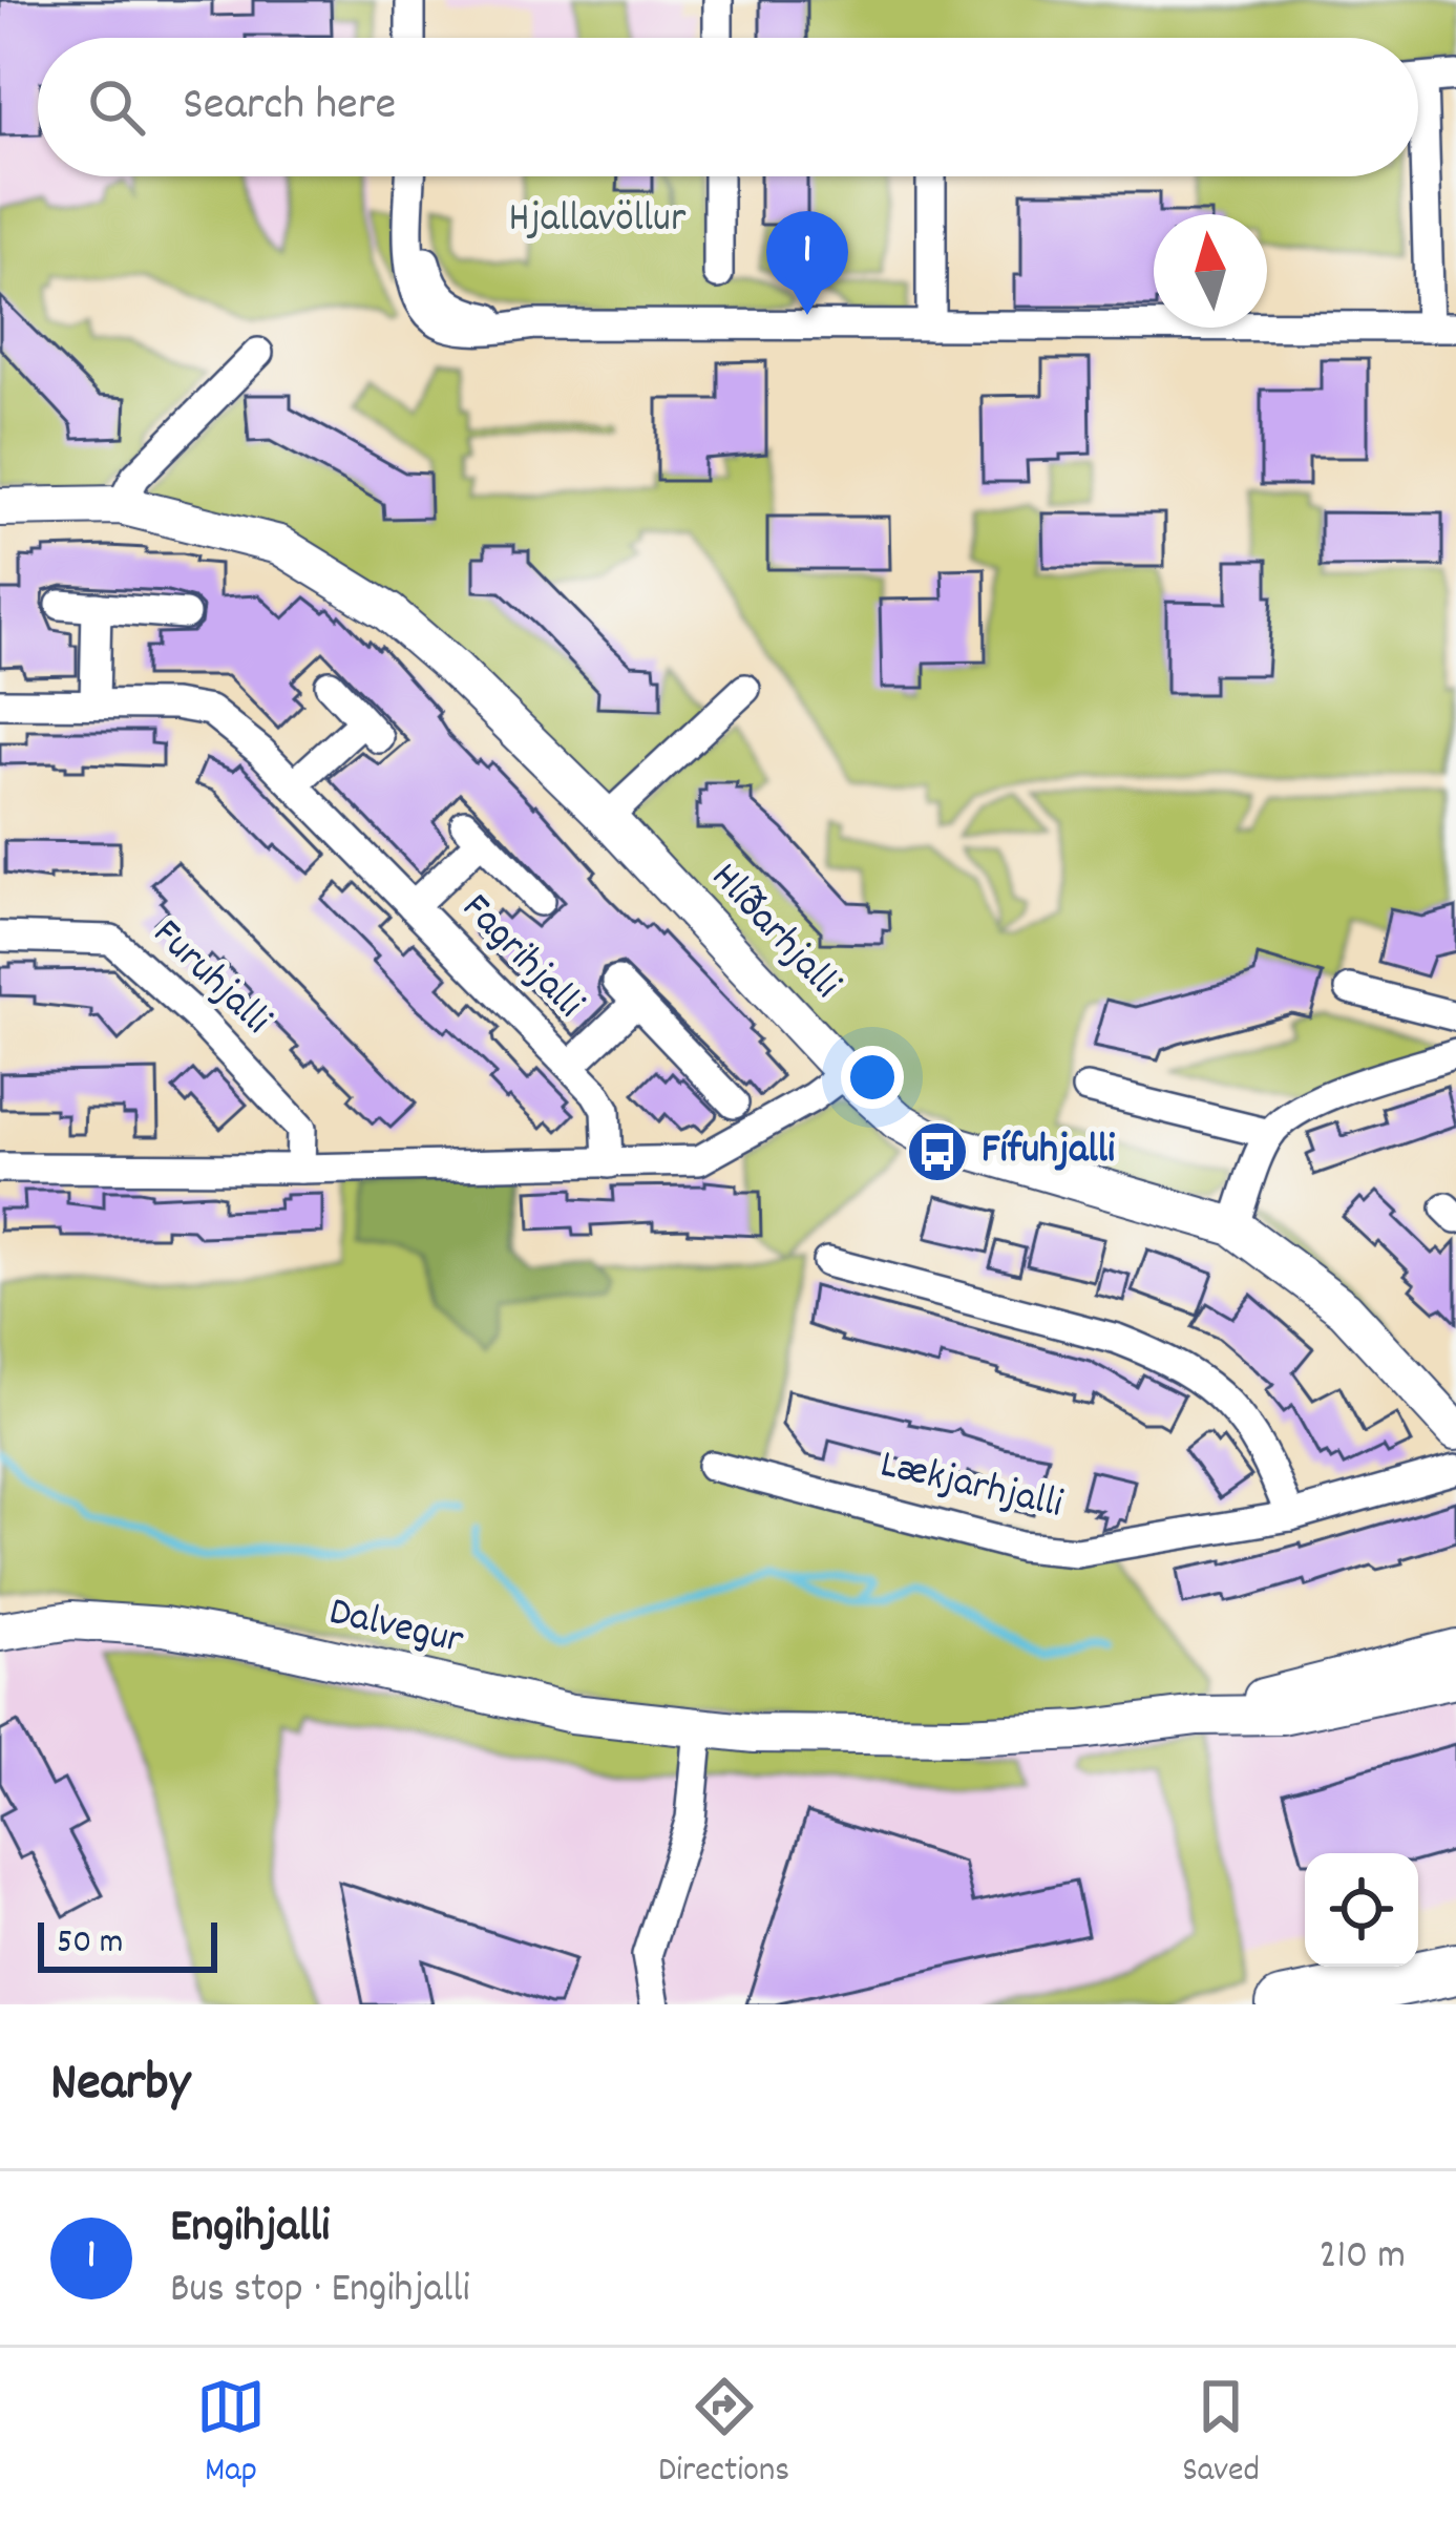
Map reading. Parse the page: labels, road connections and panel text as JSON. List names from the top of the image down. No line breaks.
{"streets":{"street":["Hlíðarhjalli","Fagrihjalli","Furuhjalli","Lækjarhjalli","Dalvegur"]},"parks":["Hjallavöllur"],"places":{"bus stop":["Fífuhjalli"]},"scale_bar":"50 m","north":"top","page":{"search":"Search here","pins":"1","scale":"50 m","heading":"Nearby","list":[{"mark":"1","name":"Engihjalli","note":"Bus stop · Engihjalli","value":"210 m"}],"nav":["Map","Directions","Saved"]}}
